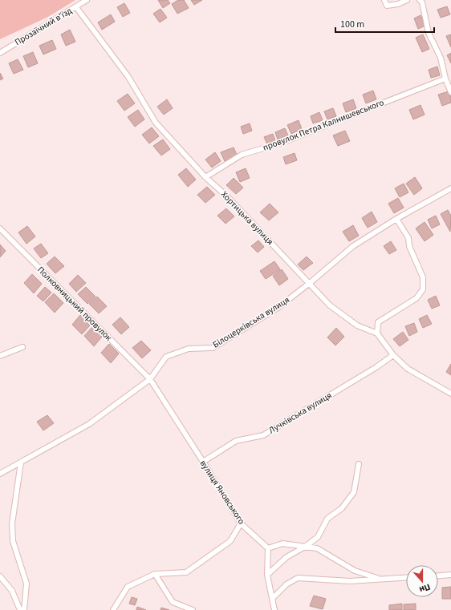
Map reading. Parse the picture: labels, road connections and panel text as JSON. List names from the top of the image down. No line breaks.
{"streets":{"street":["Прозаїчний в'їзд","провулок Петра Калнишевського","Хортицька вулиця","Полковницький провулок","Білоцерківська вулиця","Лучківська вулиця","вулиця Яновського"]},"crossings":[["Прозаїчний в'їзд","Хортицька вулиця"],["провулок Петра Калнишевського","Хортицька вулиця"],["Хортицька вулиця","Білоцерківська вулиця"],["Полковницький провулок","Білоцерківська вулиця"],["Полковницький провулок","вулиця Яновського"],["Білоцерківська вулиця","вулиця Яновського"],["Лучківська вулиця","вулиця Яновського"]],"scale_bar":"100 m","north":"bottom"}
